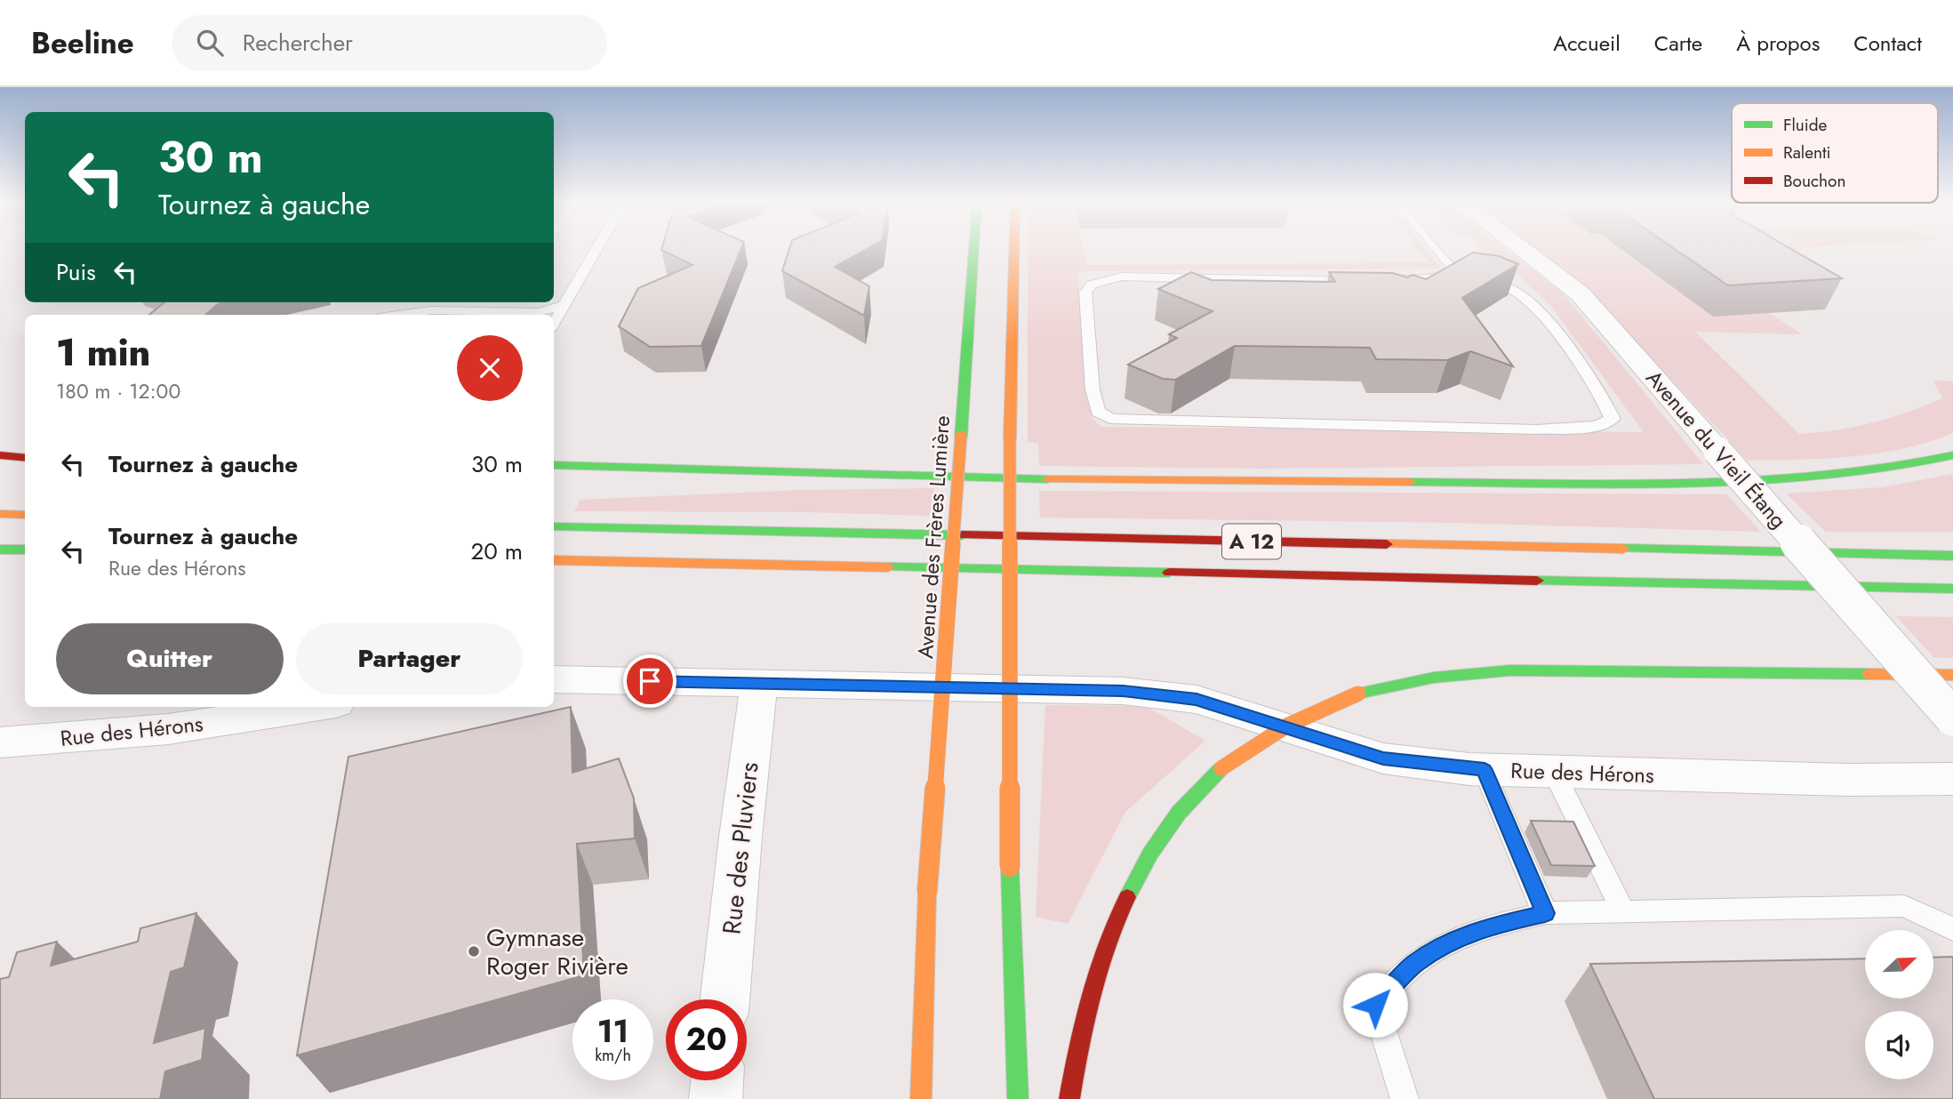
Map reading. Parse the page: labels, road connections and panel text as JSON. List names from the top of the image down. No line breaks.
{"streets":{"main road":["Avenue des Frères Lumière","A 12"],"street":["Avenue du Vieil Étang","Rue des Hérons","Rue des Pluviers"]},"crossings":[["Rue des Hérons","Rue des Pluviers"]],"places":["Gymnase Roger Rivière"],"legend":["Fluide","Ralenti","Bouchon"],"north":"top right","page":{"header":"Beeline","search":"Rechercher","nav":["Accueil","Carte","À propos","Contact"],"turn":["30 m","Tournez à gauche"],"then":"Puis","heading":["1 min","180 m · 12:00"],"list":[{"name":"Tournez à gauche","value":"30 m"},{"name":"Tournez à gauche","note":"Rue des Hérons","value":"20 m"}],"buttons":["Quitter","Partager"],"speed":"11 km/h","limit":"20"}}
